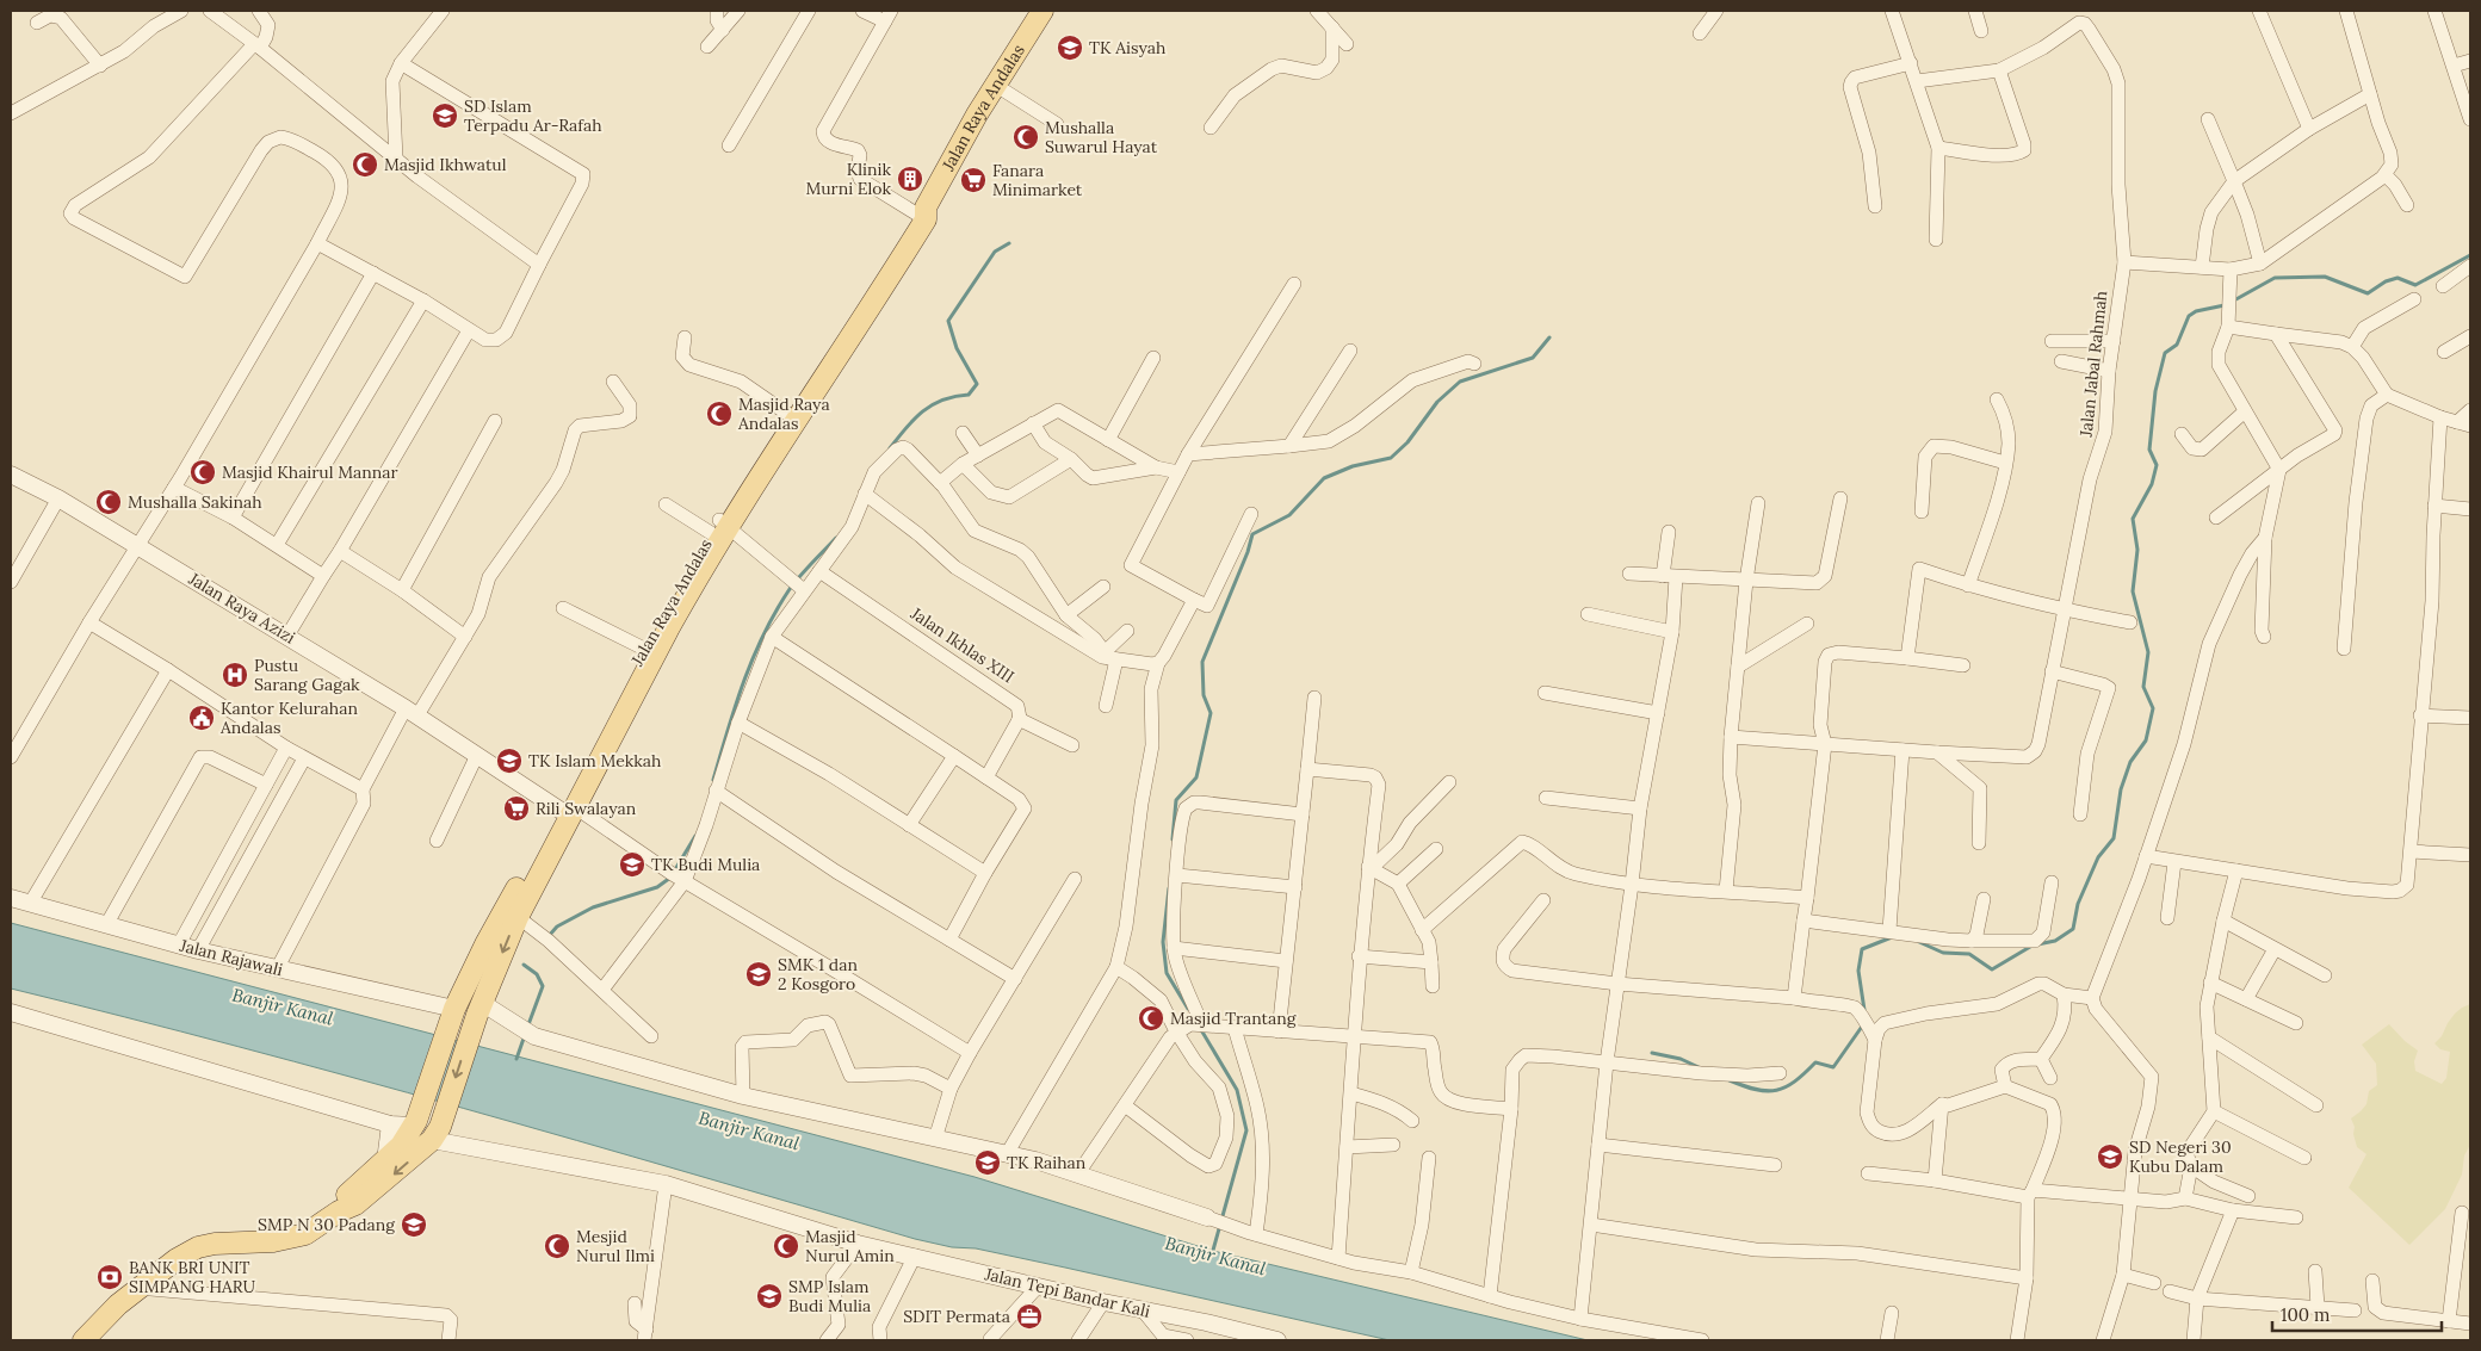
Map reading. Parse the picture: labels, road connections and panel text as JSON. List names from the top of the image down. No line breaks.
{"streets":{"main road":["Jalan Raya Andalas"],"street":["Jalan Jabal Rahmah","Jalan Raya Azizi","Jalan Ikhlas XIII","Jalan Rajawali","Jalan Tepi Bandar Kali"]},"crossings":[["Jalan Raya Andalas","Jalan Raya Azizi"],["Jalan Raya Andalas","Jalan Rajawali"],["Jalan Raya Andalas","Jalan Tepi Bandar Kali"]],"water":["Banjir Kanal"],"places":{"school or university":["TK Aisyah","SD Islam Terpadu Ar-Rafah","TK Islam Mekkah","TK Budi Mulia","SMK 1 dan 2 Kosgoro","SD Negeri 30 Kubu Dalam","TK Raihan","SMP N 30 Padang","SMP Islam Budi Mulia"],"mosque":["Mushalla Suwarul Hayat","Masjid Ikhwatul","Masjid Raya Andalas","Masjid Khairul Mannar","Mushalla Sakinah","Masjid Trantang","Mesjid Nurul Ilmi","Masjid Nurul Amin"],"building":["Klinik Murni Elok"],"supermarket":["Fanara Minimarket","Rili Swalayan"],"hospital":["Pustu Sarang Gagak"],"public building":["Kantor Kelurahan Andalas"],"bank":["BANK BRI UNIT SIMPANG HARU"],"office":["SDIT Permata"]},"scale_bar":"100 m"}
